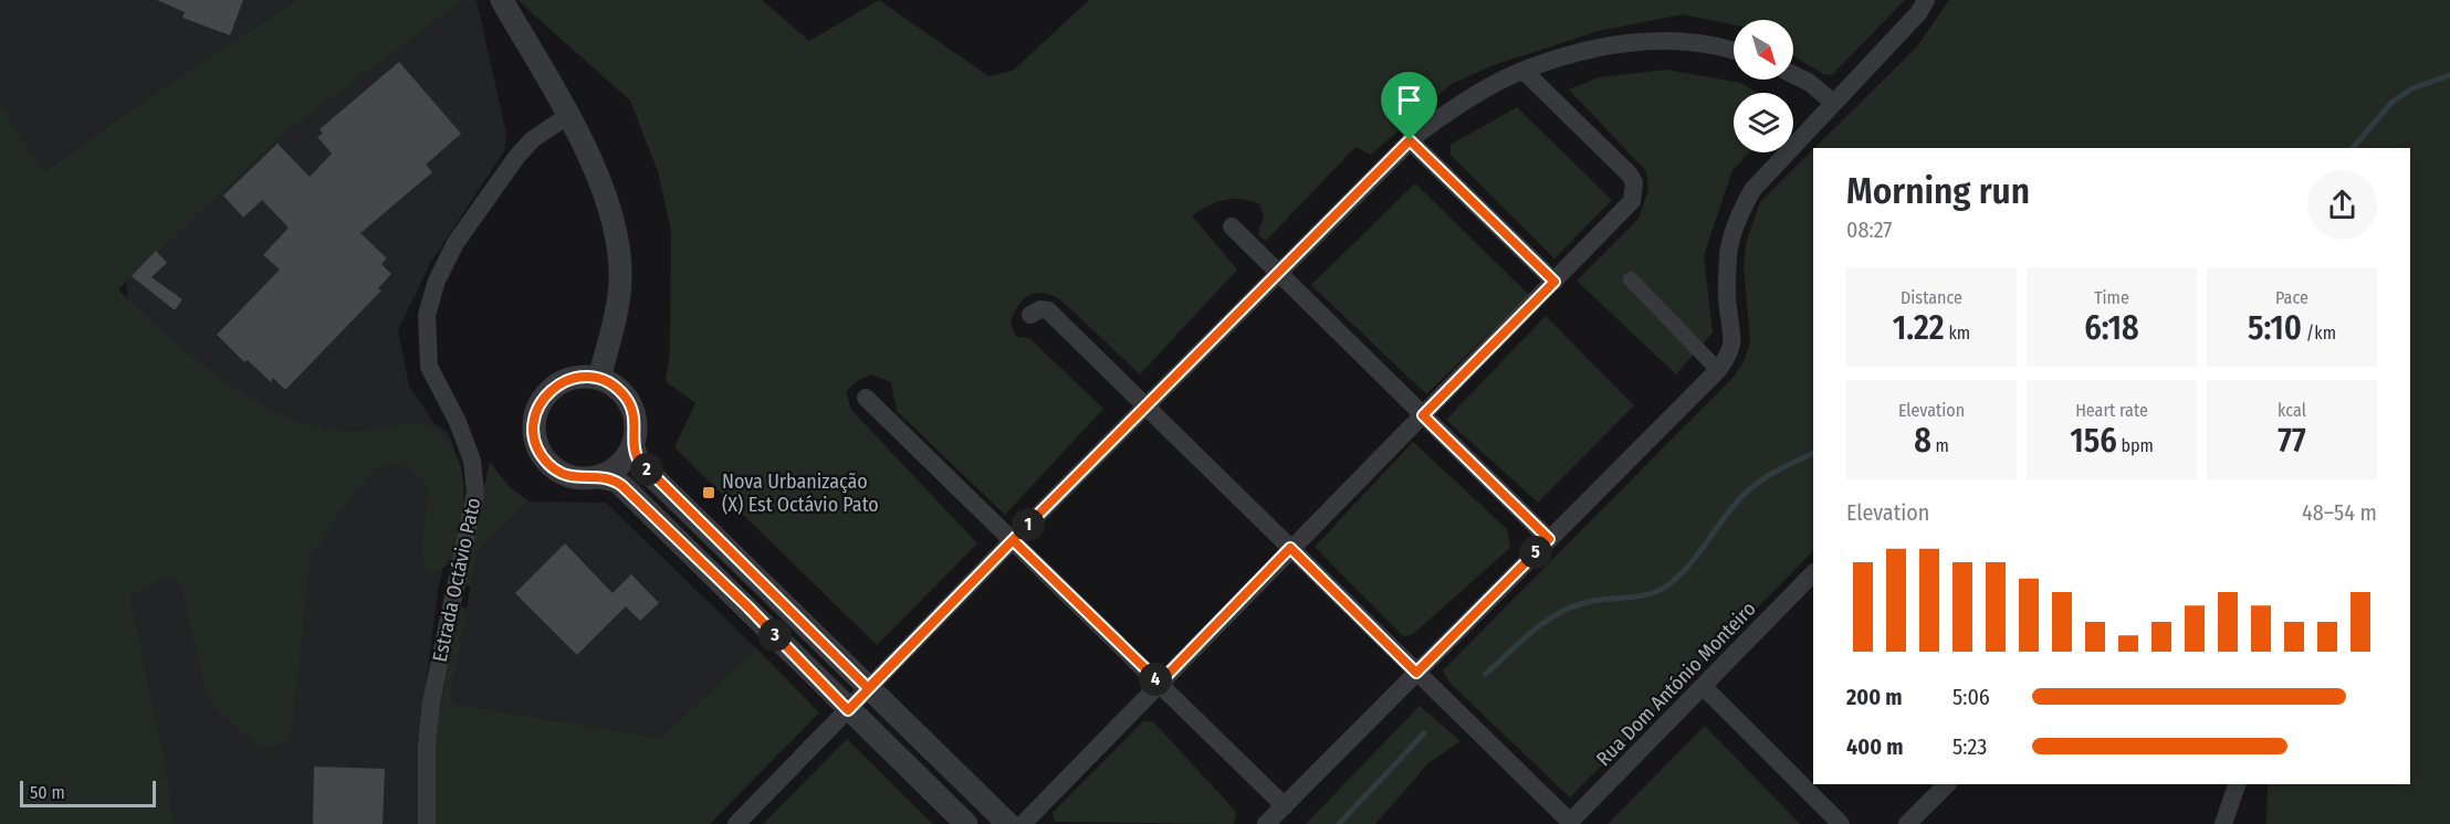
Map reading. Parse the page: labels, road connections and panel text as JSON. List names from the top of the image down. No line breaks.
{"streets":{"street":["Estrada Octávio Pato","Rua Dom António Monteiro"]},"places":{"transit":["Nova Urbanização (X) Est Octávio Pato"]},"scale_bar":"50 m","north":"bottom right","page":{"heading":["Morning run","08:27"],"stats":[["Distance","1.22 km"],["Time","6:18"],["Pace","5:10 /km"],["Elevation","8 m"],["Heart rate","156 bpm"],["kcal","77"]],"pins":["2","1","5","3","4"],"chart":["Elevation","48–54 m"],"list":[{"name":"200 m","note":"5:06"},{"name":"400 m","note":"5:23"}],"scale":"50 m"}}
